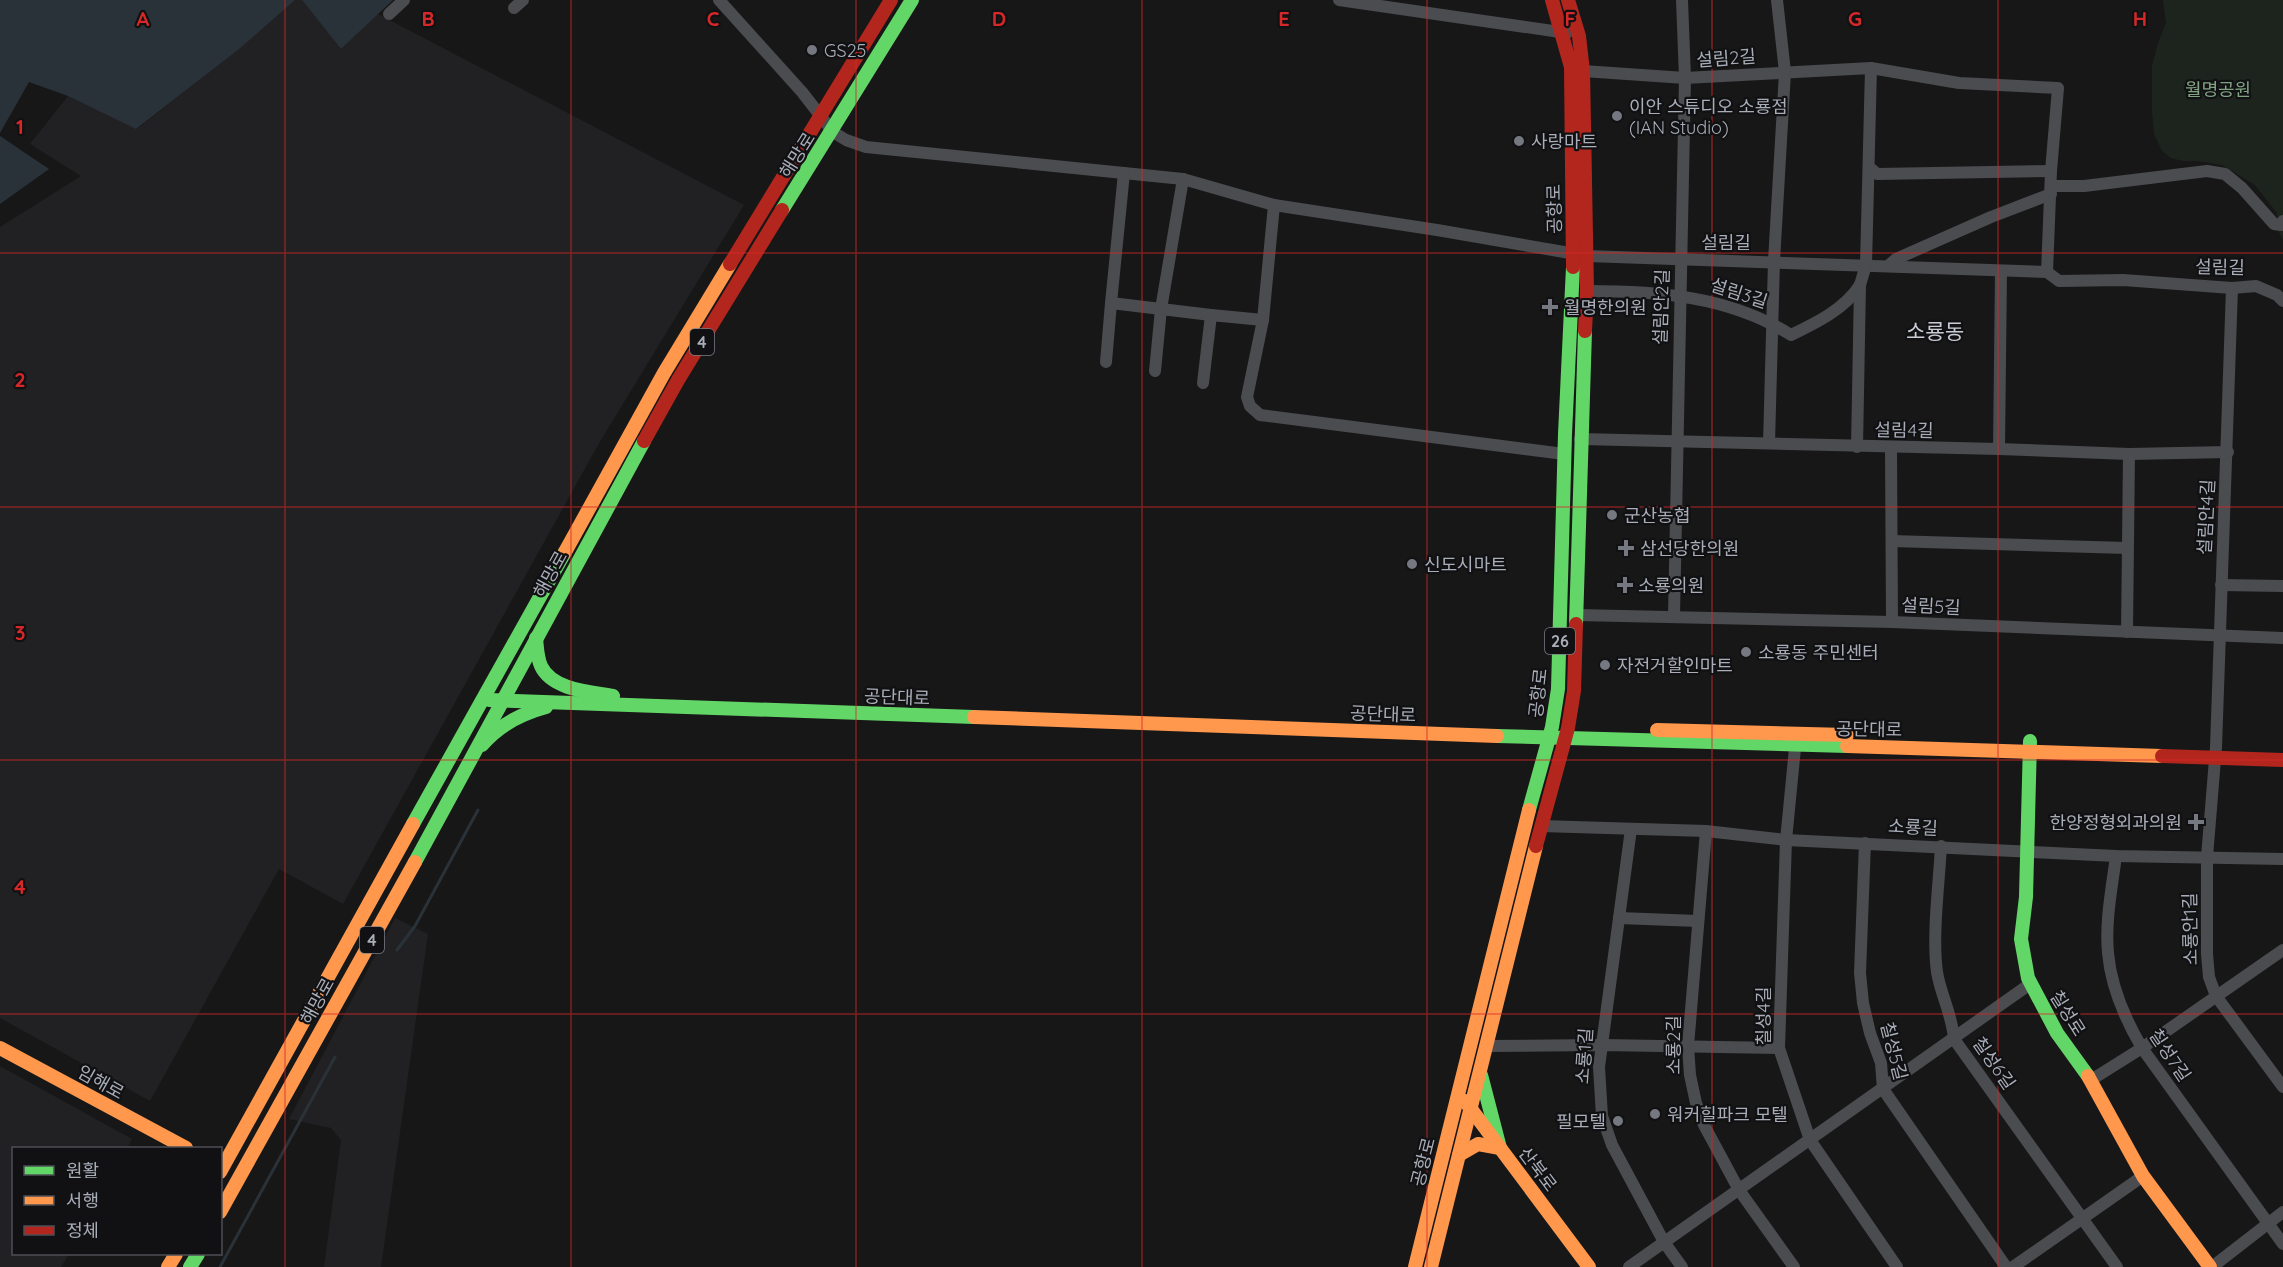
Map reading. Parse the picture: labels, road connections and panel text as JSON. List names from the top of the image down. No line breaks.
{"streets":{"main road":["해망로","공항로","4","26","공단대로","칠성로","임해로","산북로"],"street":["설림2길","설림길","설림3길","설림안2길","설림4길","설림안4길","설림5길","소룡길","소룡안1길","칠성4길","소룡2길","칠성5길","칠성7길","소룡1길","칠성6길"]},"crossings":[["설림2길","공항로"],["설림2길","설림안2길"],["해망로","설림길"],["해망로","4"],["해망로","공단대로"],["공항로","설림길"],["공항로","설림3길"],["공항로","설림4길"],["공항로","설림5길"],["공항로","공단대로"],["공항로","소룡길"],["공항로","산북로"],["설림길","설림안2길"],["설림길","설림안4길"],["설림3길","설림안2길"],["설림안2길","설림4길"],["설림안2길","설림5길"],["설림4길","설림안4길"],["설림안4길","설림5길"],["설림안4길","공단대로"],["설림안4길","소룡안1길"],["공단대로","소룡안1길"],["공단대로","칠성로"],["공단대로","칠성4길"],["소룡길","소룡안1길"],["소룡길","칠성로"],["소룡길","칠성4길"],["소룡길","소룡2길"],["소룡길","칠성5길"],["소룡길","칠성7길"],["소룡길","소룡1길"],["소룡길","칠성6길"]],"districts":["소룡동"],"parks":["월명공원"],"places":{"other":["GS25","이안 스튜디오 소룡점 (IAN Studio)","사랑마트","군산농협","신도시마트","소룡동 주민센터","자전거할인마트","워커힐파크 모텔","필모텔"],"health":["월명한의원","삼선당한의원","소룡의원","한양정형외과의원"]},"legend":["원활","서행","정체"],"grid":{"columns":["A","B","C","D","E","F","G","H"],"rows":["1","2","3","4"]}}
